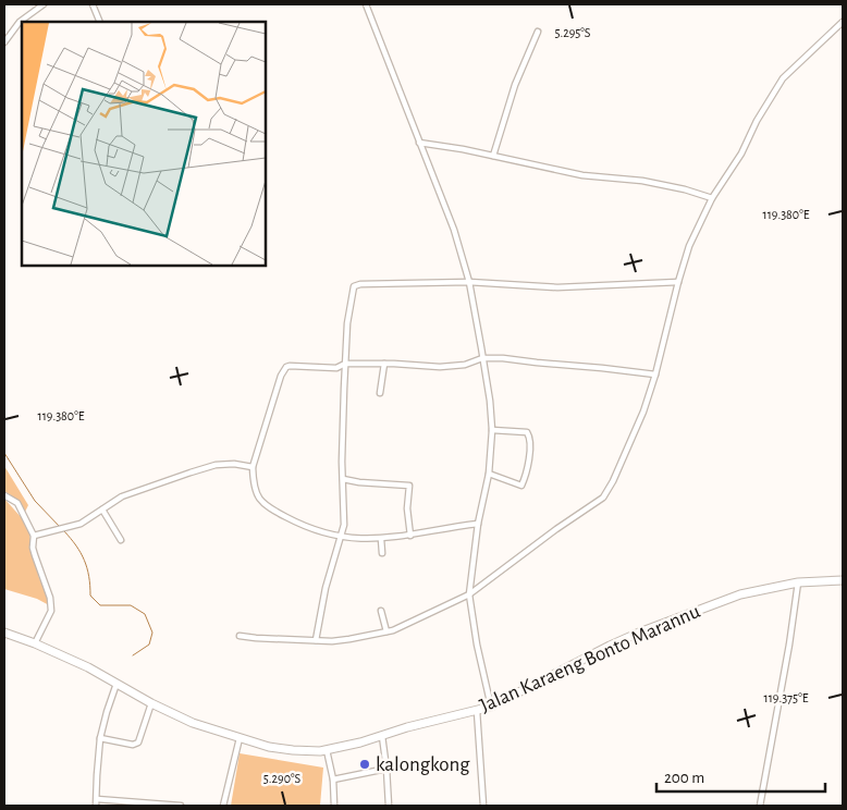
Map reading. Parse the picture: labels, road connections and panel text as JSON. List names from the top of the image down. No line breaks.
{"streets":{"main road":["Jalan Karaeng Bonto Marannu"]},"places":["kalongkong"],"scale_bar":"200 m","coordinates":["5.295°S","119.380°E","119.375°E","5.290°S"]}
